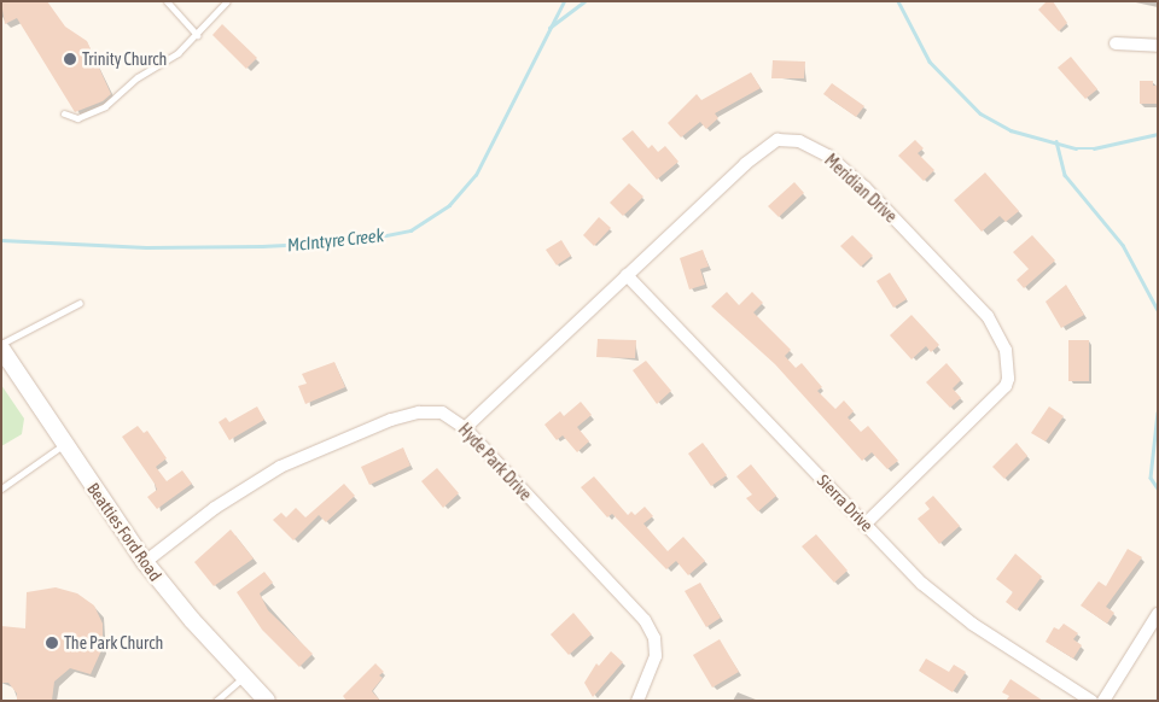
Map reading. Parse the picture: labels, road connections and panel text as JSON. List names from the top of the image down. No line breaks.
{"streets":{"main road":["Beatties Ford Road"],"street":["Meridian Drive","Hyde Park Drive","Sierra Drive"]},"crossings":[["Meridian Drive","Hyde Park Drive"],["Meridian Drive","Sierra Drive"],["Hyde Park Drive","Beatties Ford Road"]],"water":["McIntyre Creek"],"places":["Trinity Church","The Park Church"]}
